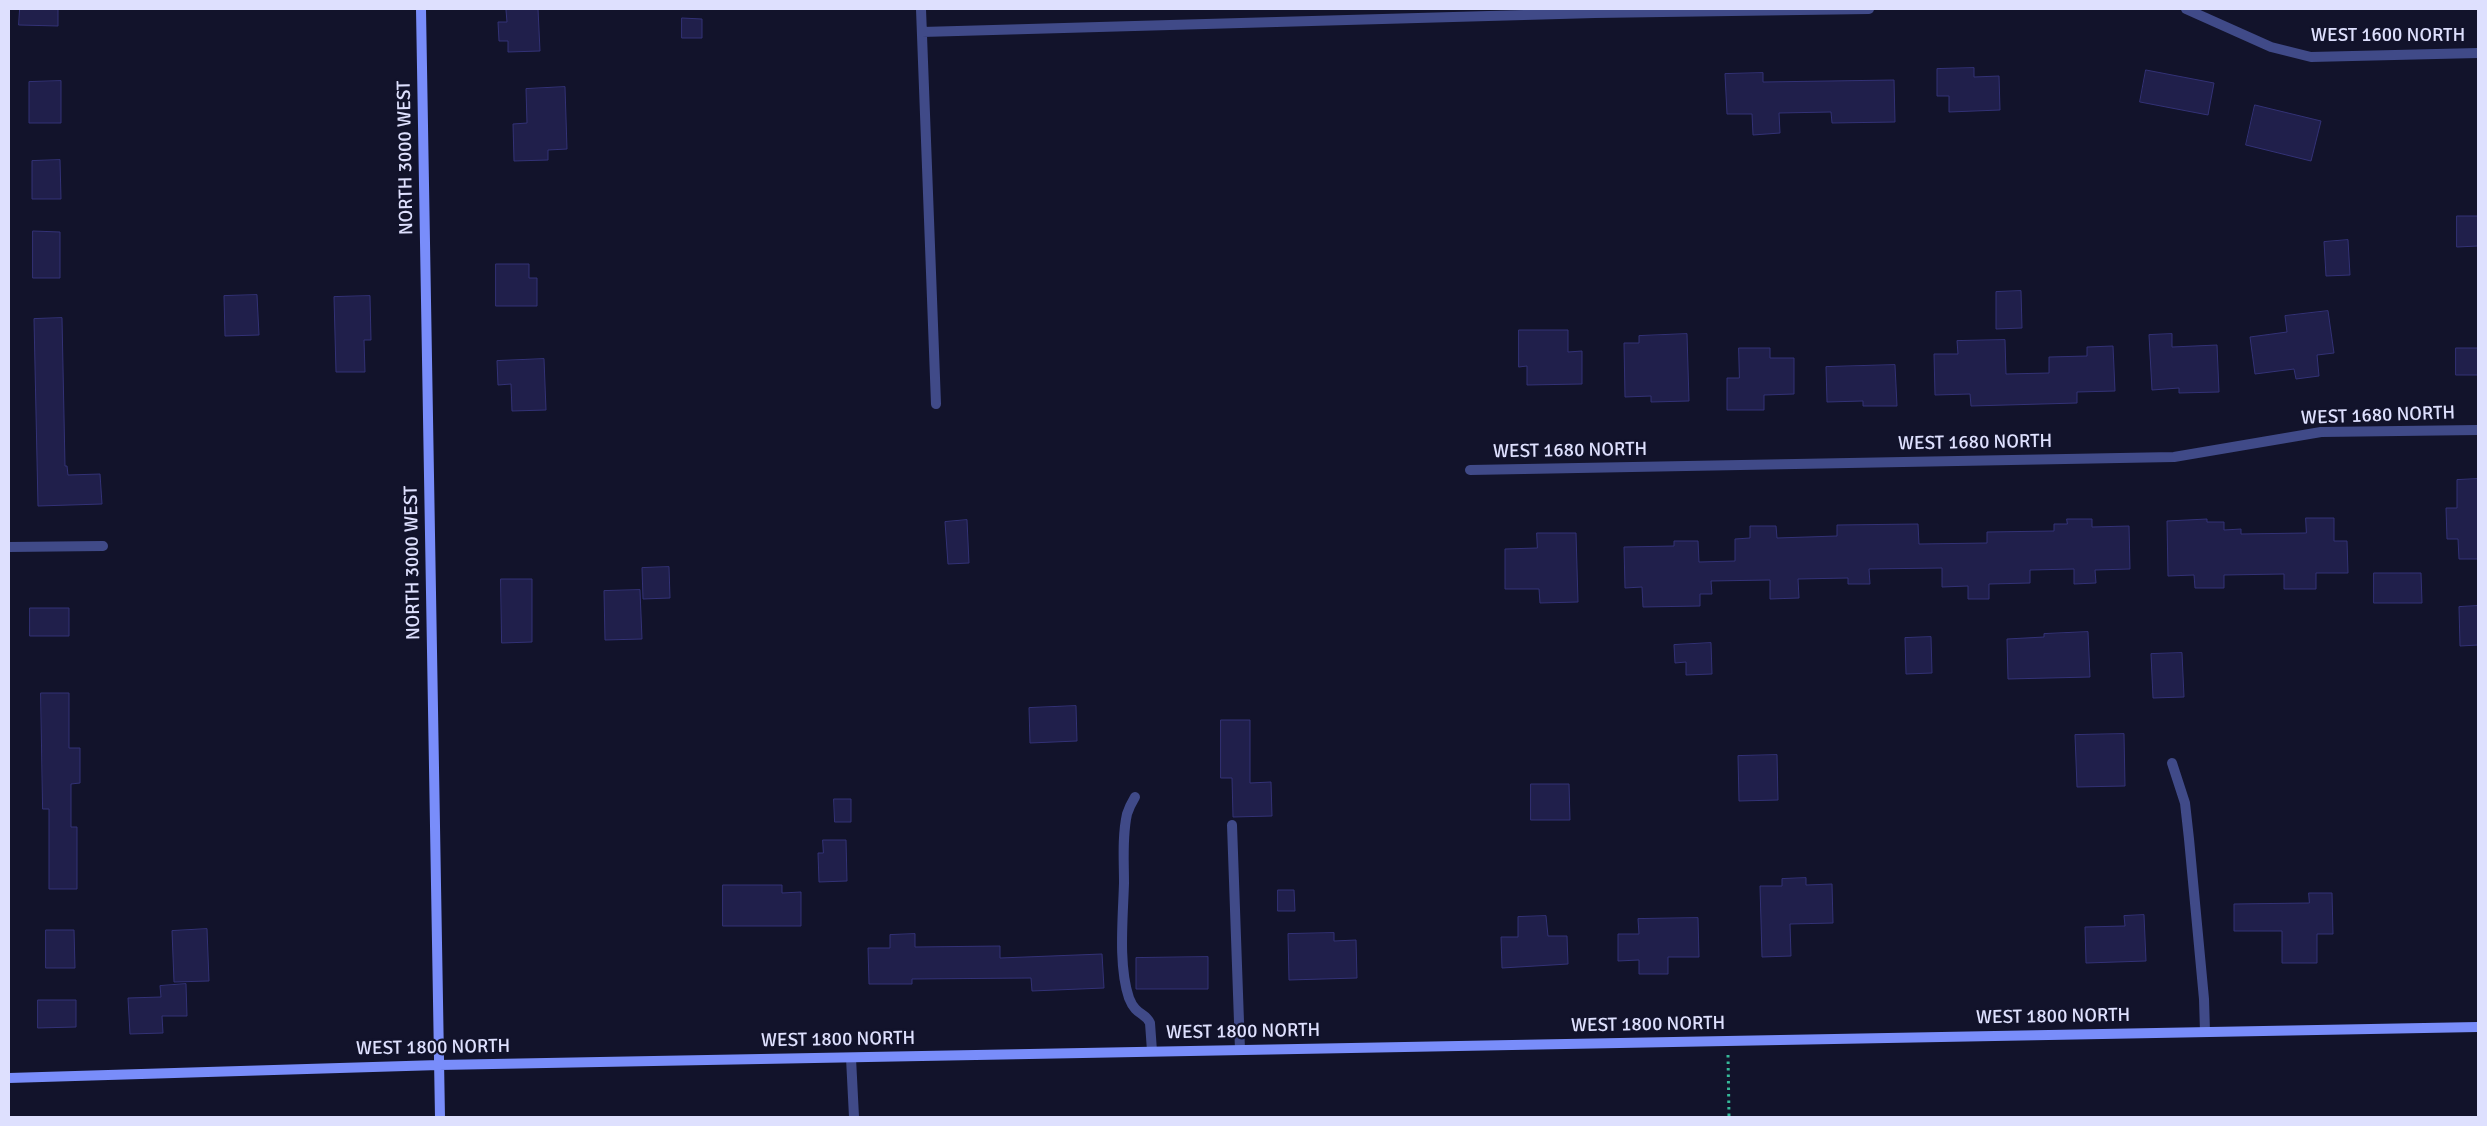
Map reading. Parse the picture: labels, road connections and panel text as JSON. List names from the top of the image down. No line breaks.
{"streets":{"main road":["NORTH 3000 WEST","WEST 1800 NORTH"],"street":["WEST 1600 NORTH","WEST 1680 NORTH"]},"crossings":[["NORTH 3000 WEST","WEST 1800 NORTH"]]}
